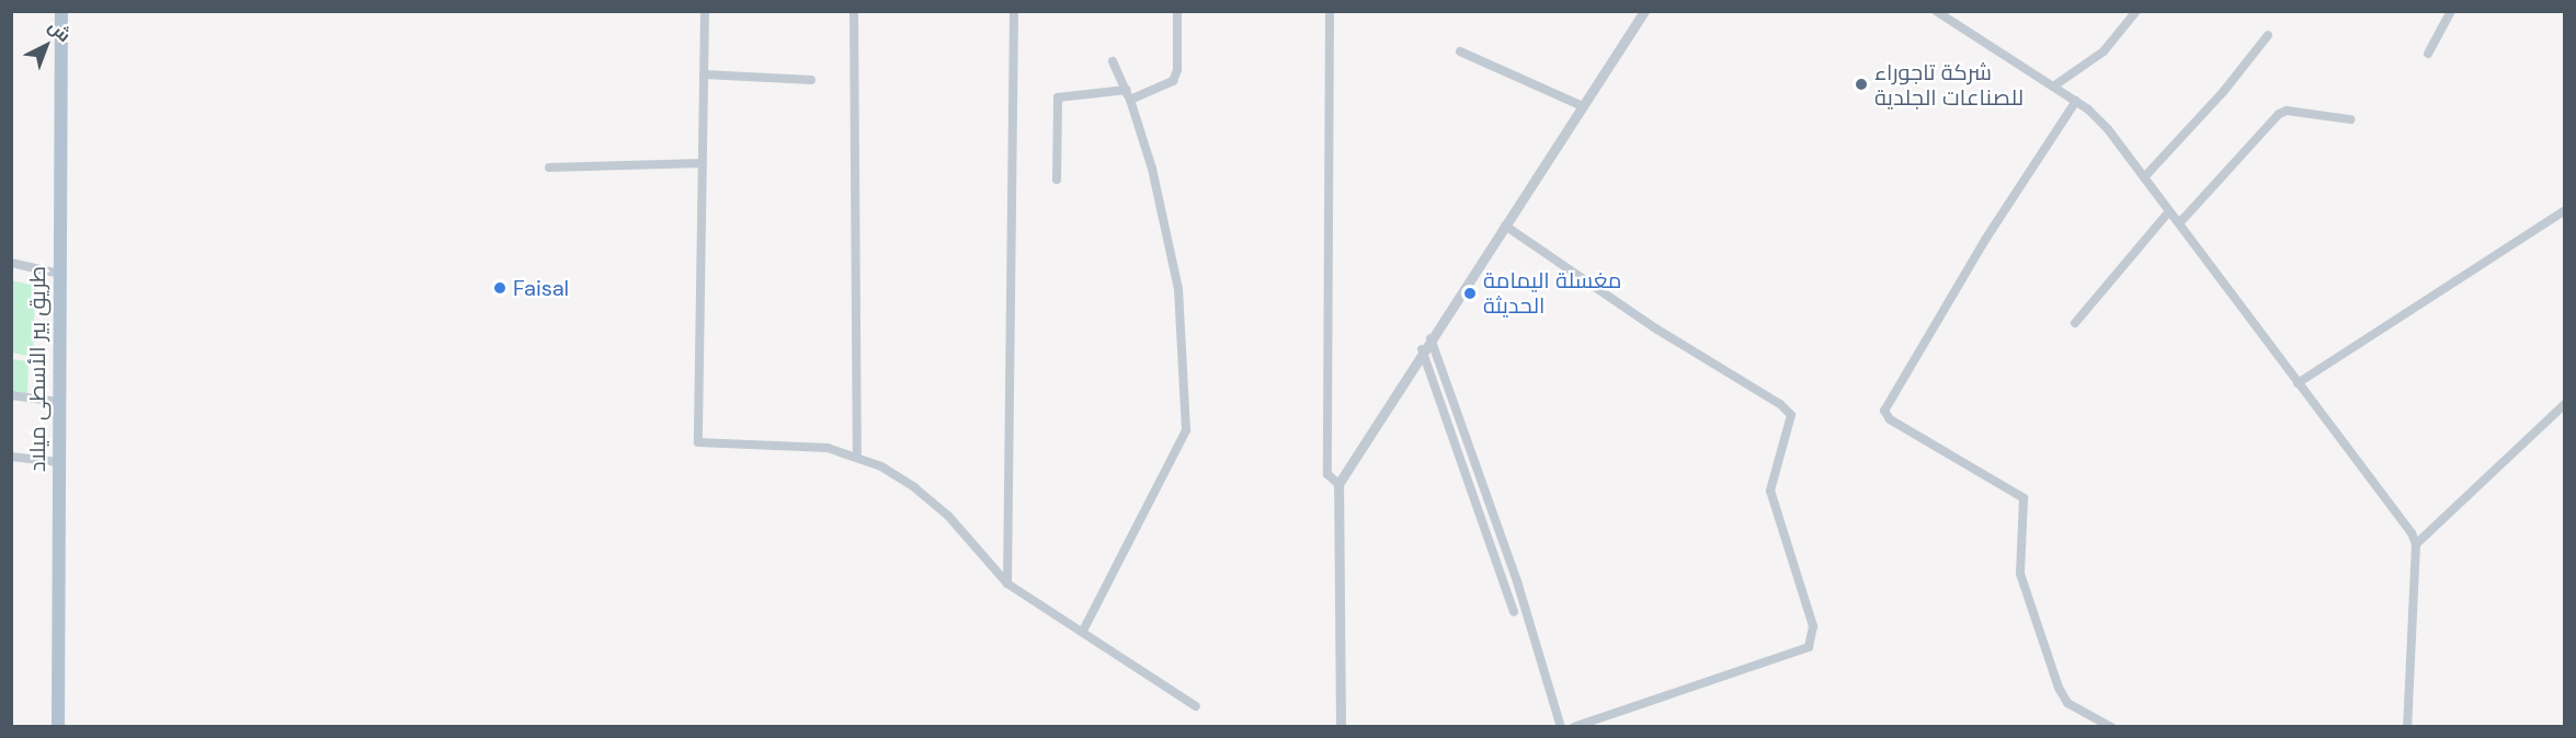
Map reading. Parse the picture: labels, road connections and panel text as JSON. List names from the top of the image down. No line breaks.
{"streets":{"main road":["طريق بير الأسطى ميلاد"]},"places":["شركة تاجوراء للصناعات الجلدية","Faisal","مغسلة اليمامة الحديثة"],"north":"top right"}
